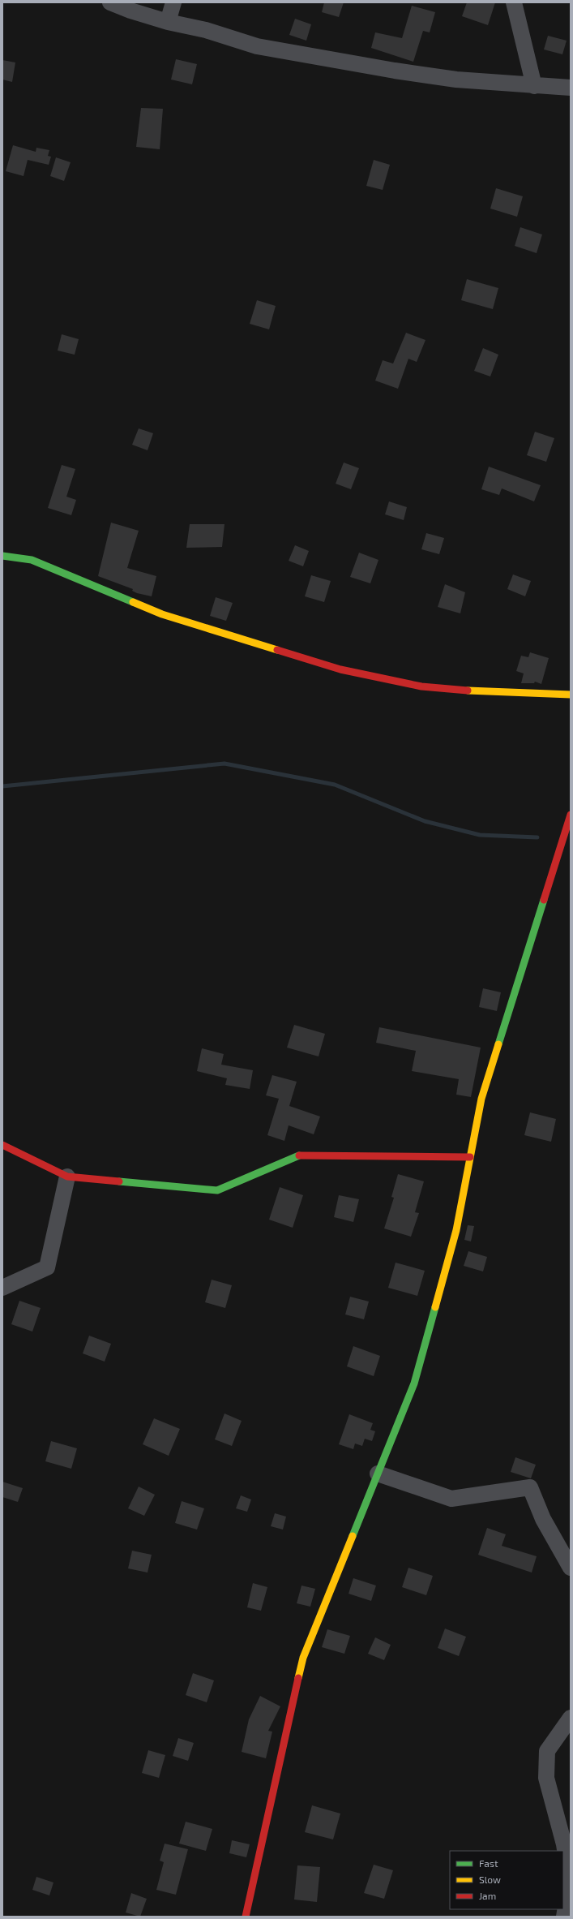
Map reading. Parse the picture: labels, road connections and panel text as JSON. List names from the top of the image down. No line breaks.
{"legend":["Fast","Slow","Jam"]}
